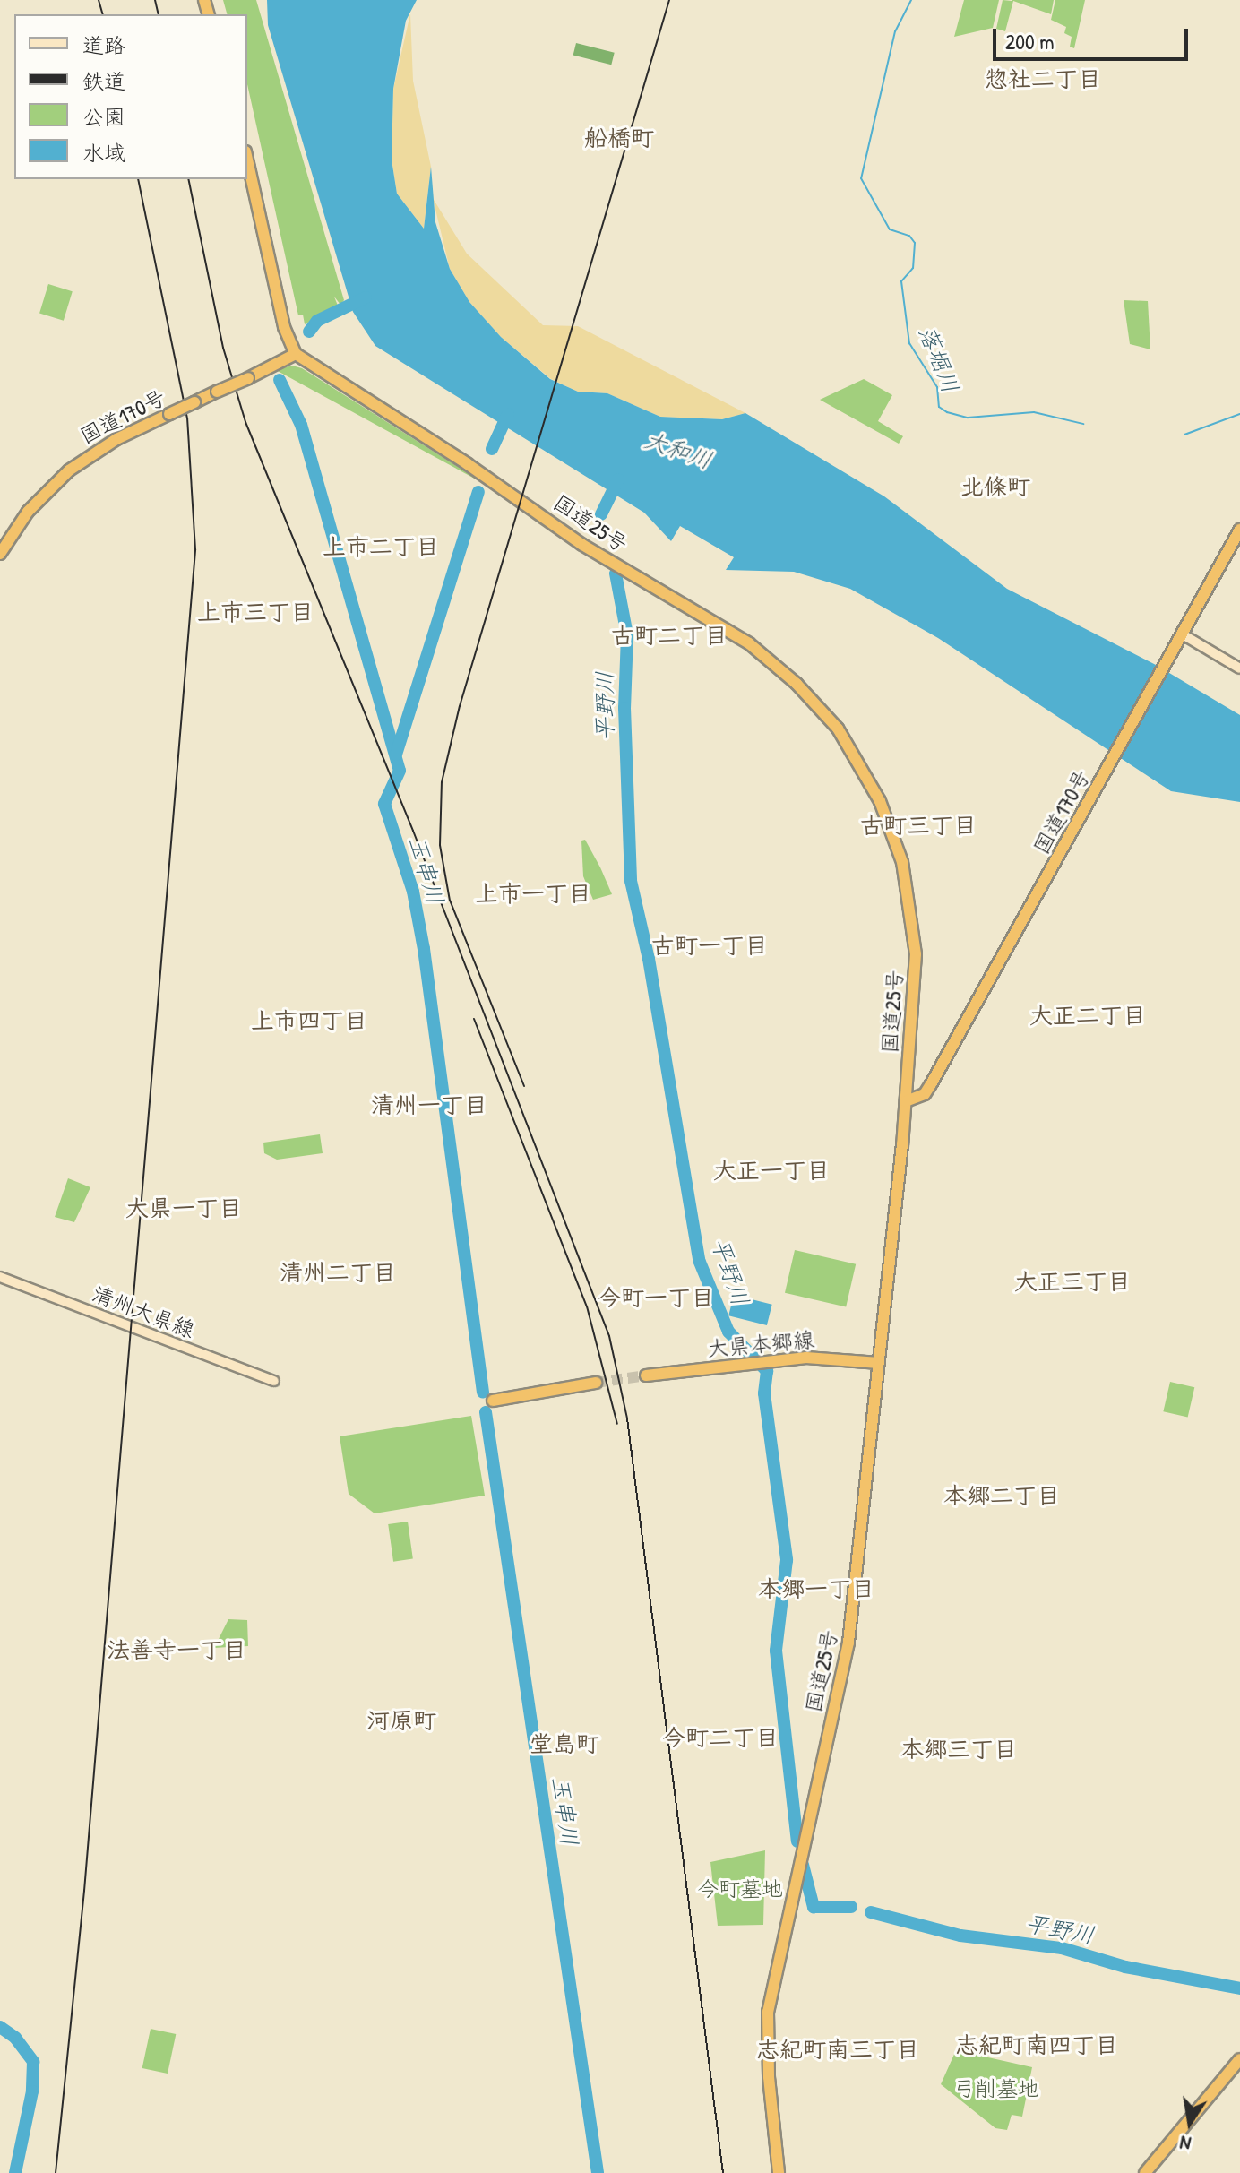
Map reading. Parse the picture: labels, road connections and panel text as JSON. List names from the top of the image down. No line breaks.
{"streets":{"highway":["国道170号","国道25号","大県本郷線"],"main road":["清州大県線"]},"crossings":[["国道170号","国道25号"],["国道25号","大県本郷線"]],"districts":["惣社二丁目","船橋町","北條町","上市二丁目","上市三丁目","古町二丁目","古町三丁目","上市一丁目","古町一丁目","大正二丁目","上市四丁目","清州一丁目","大正一丁目","大県一丁目","清州二丁目","大正三丁目","今町一丁目","本郷二丁目","本郷一丁目","法善寺一丁目","河原町","今町二丁目","堂島町","本郷三丁目","志紀町南四丁目","志紀町南三丁目"],"water":["落堀川","大和川","平野川","玉串川"],"parks":["今町墓地","弓削墓地"],"legend":["道路","鉄道","公園","水域"],"scale_bar":"200 m","north":"bottom"}
